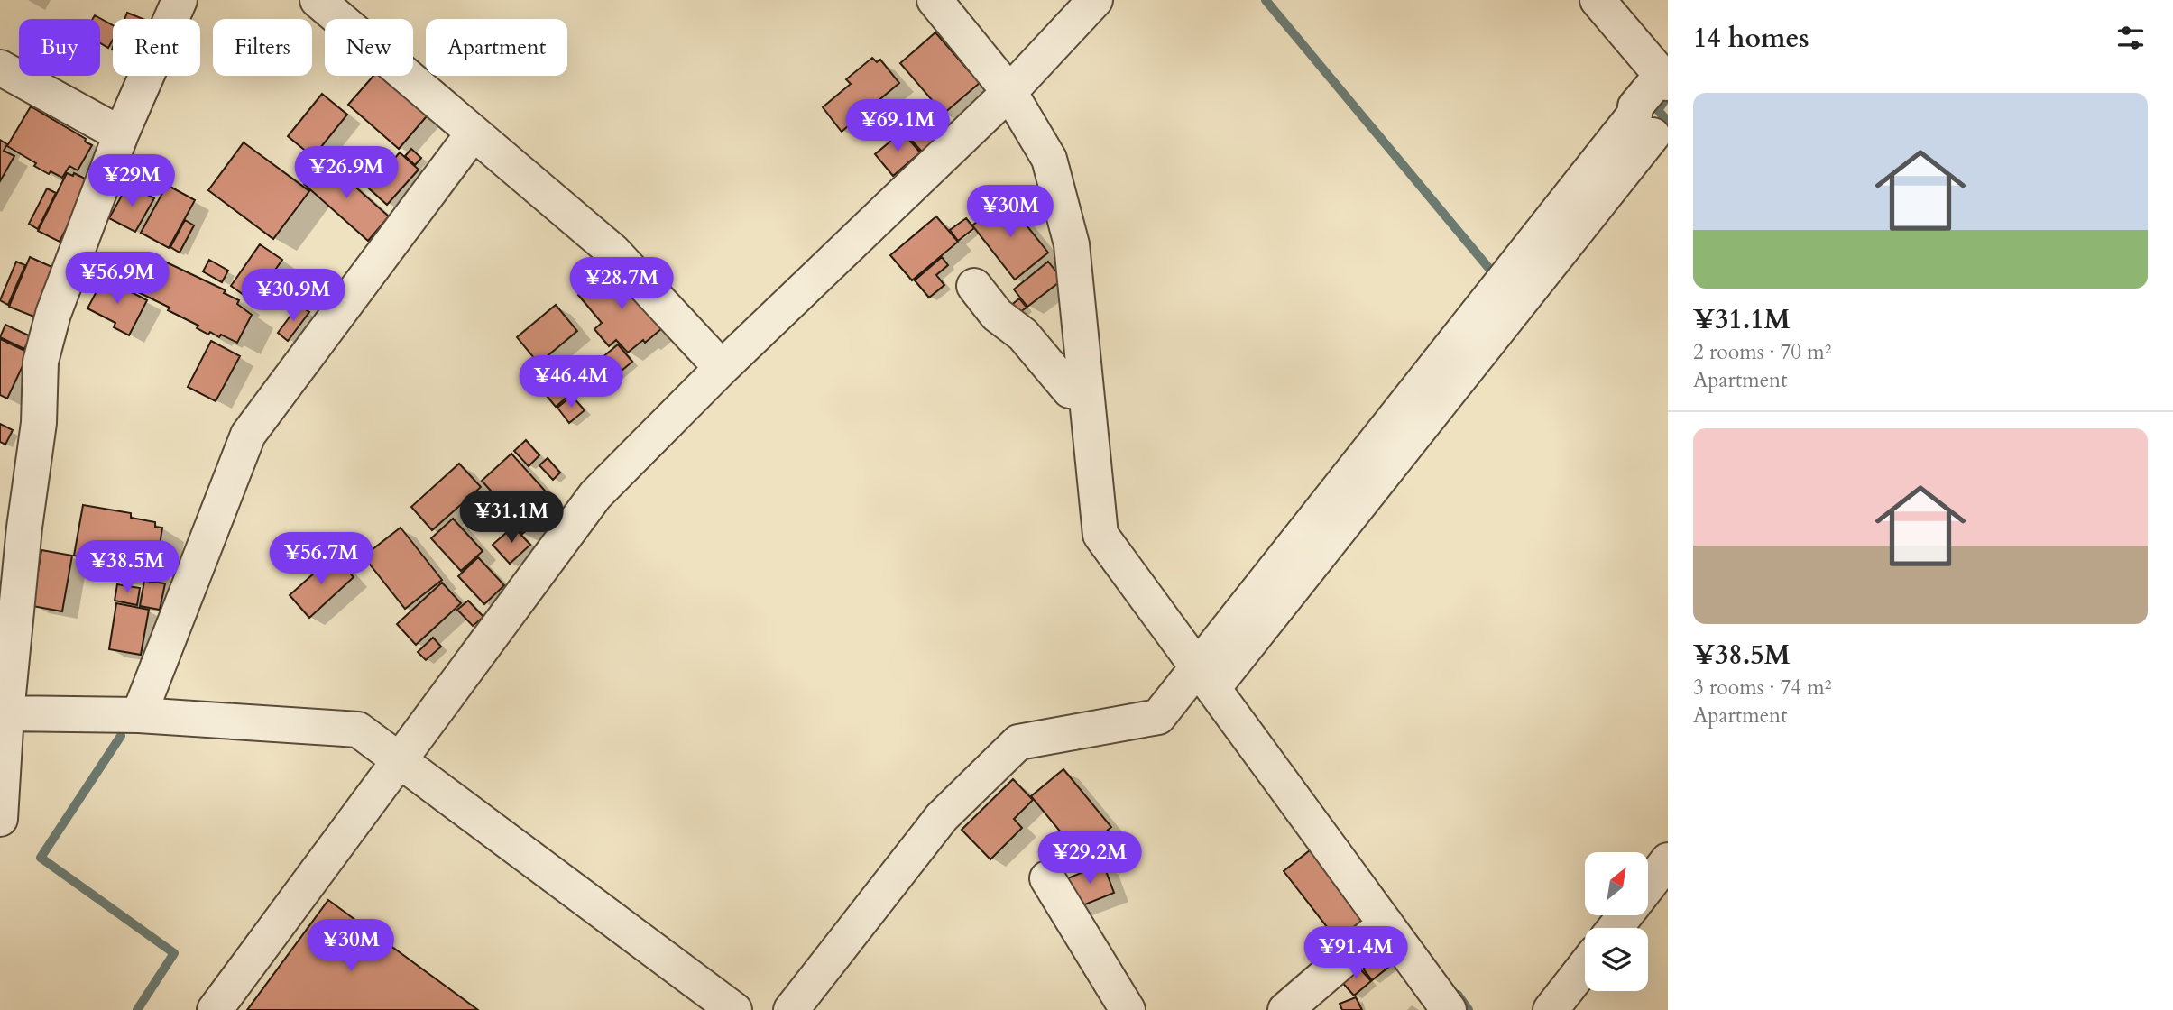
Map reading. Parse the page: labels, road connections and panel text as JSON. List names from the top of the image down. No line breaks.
{"north":"top right","page":{"heading":"14 homes","chip":["Buy","Rent","Filters","New","Apartment"],"list":[{"name":"¥31.1M","note":"2 rooms · 70 m² · Apartment"},{"name":"¥38.5M","note":"3 rooms · 74 m² · Apartment"}],"price":["¥69.1M","¥26.9M","¥29M","¥30M","¥56.9M","¥28.7M","¥30.9M","¥46.4M","¥31.1M","¥56.7M","¥38.5M","¥29.2M","¥30M","¥91.4M"]}}
